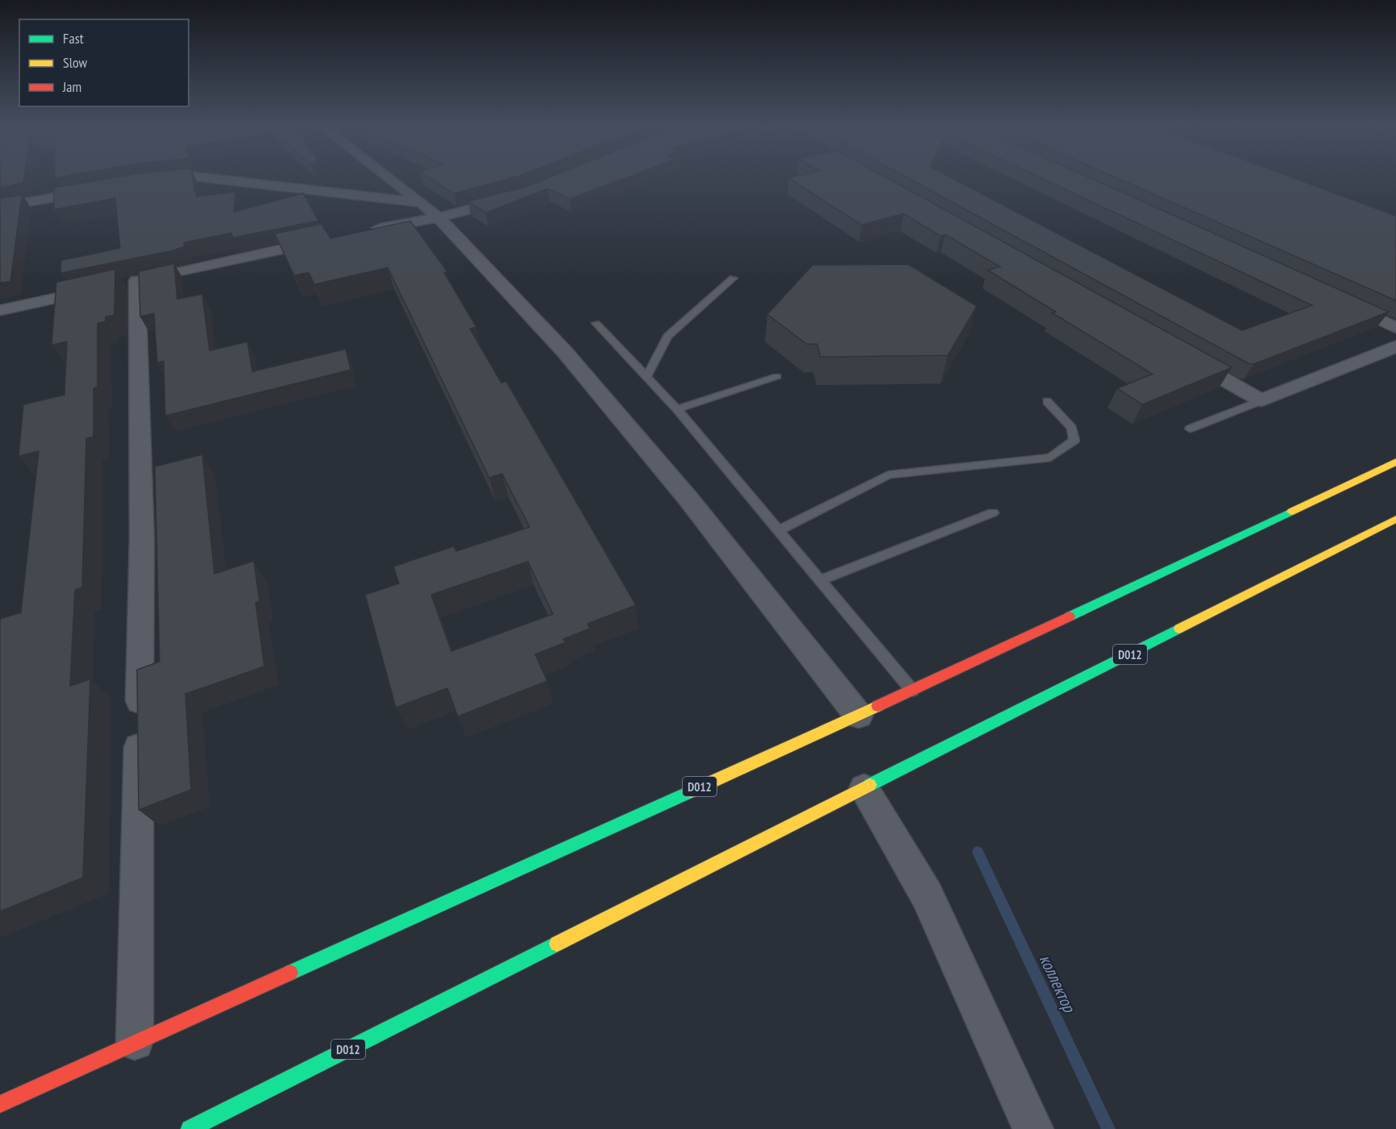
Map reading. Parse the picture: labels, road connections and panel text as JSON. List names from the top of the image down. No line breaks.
{"streets":{"highway":["D012"]},"water":["коллектор"],"legend":["Fast","Slow","Jam"]}
